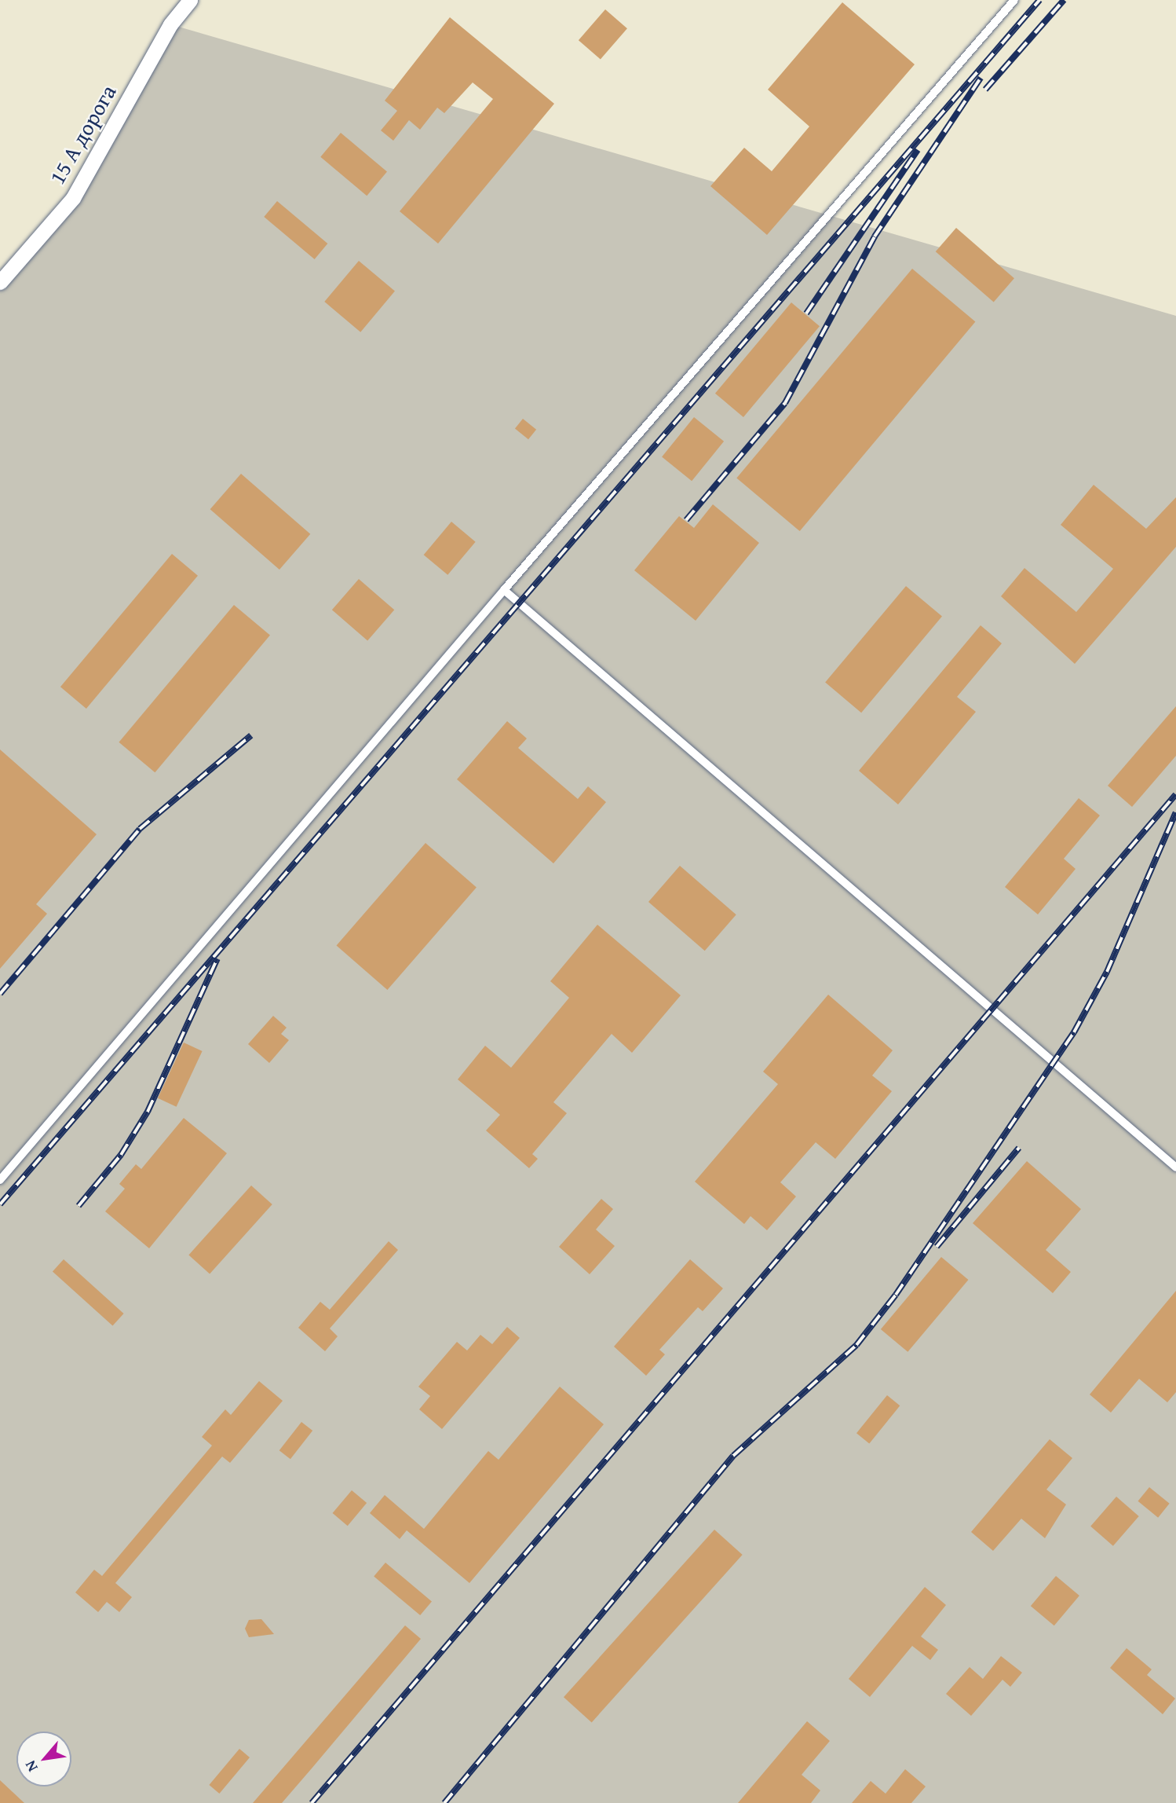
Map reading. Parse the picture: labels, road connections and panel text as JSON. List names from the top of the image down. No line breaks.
{"streets":{"street":["15 А дорога"]},"north":"bottom left"}
